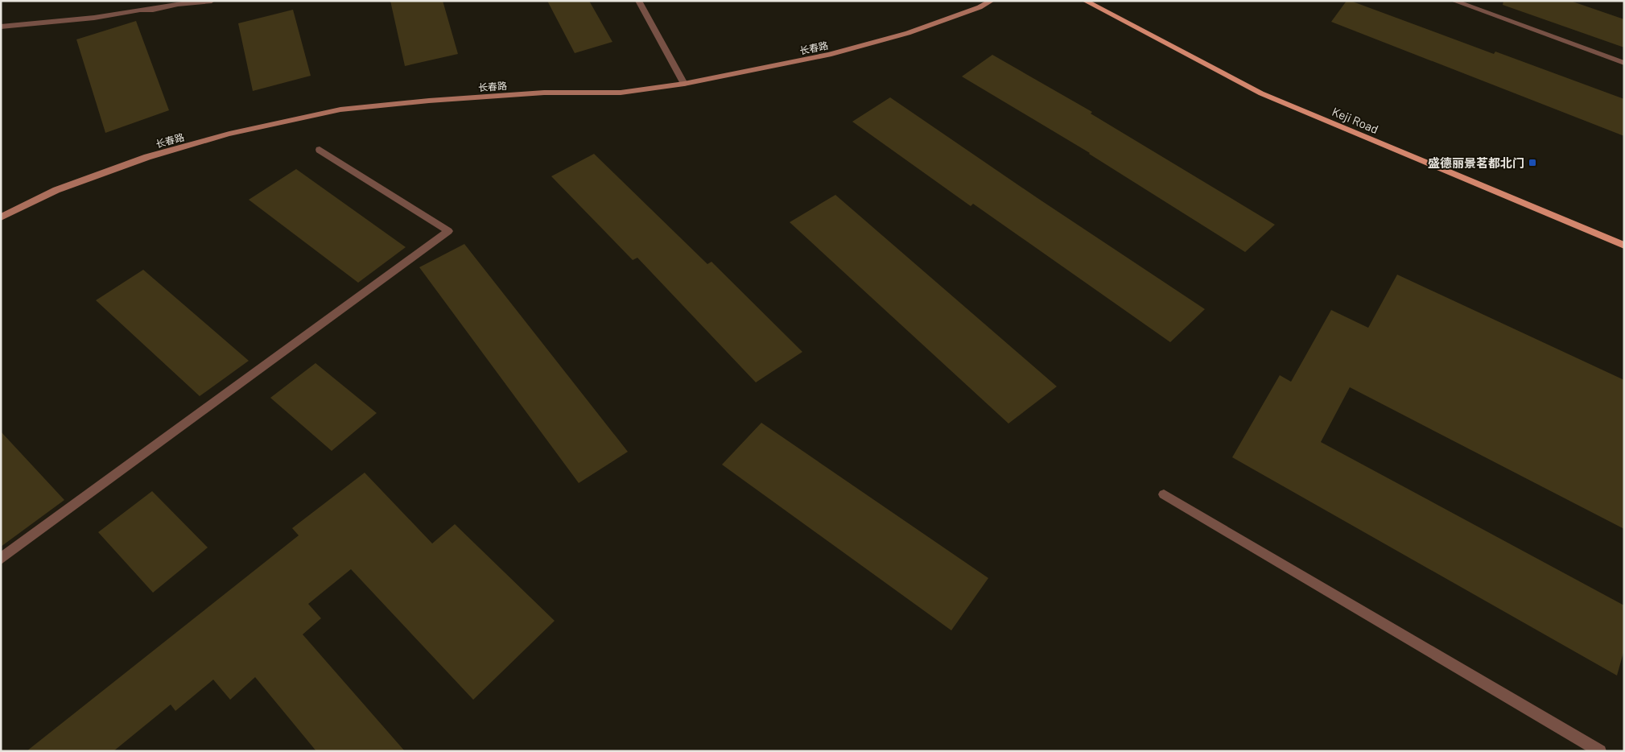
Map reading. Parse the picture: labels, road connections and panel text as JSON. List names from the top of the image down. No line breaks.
{"streets":{"main road":["Keji Road"],"street":["长春路"]},"places":{"transit":["盛德丽景茗都北门"]}}
